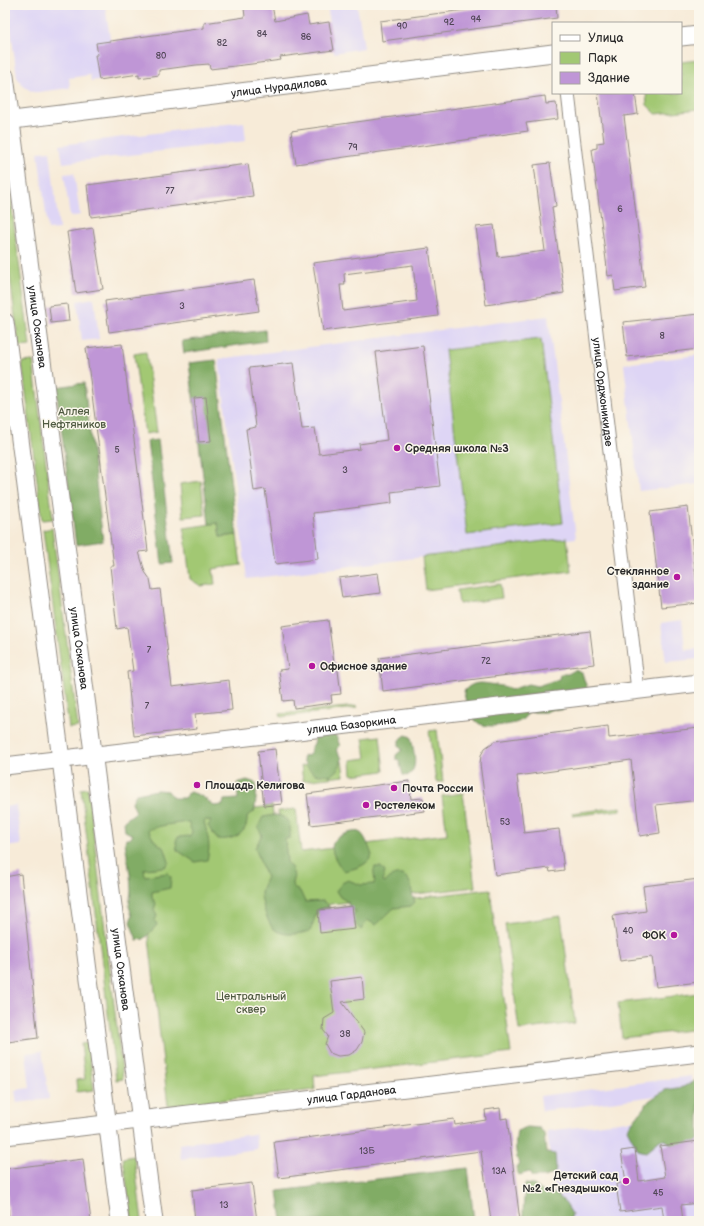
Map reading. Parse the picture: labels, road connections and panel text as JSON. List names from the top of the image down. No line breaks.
{"streets":{"street":["улица Нурадилова","улица Осканова","улица Орджоникидзе","улица Базоркина","улица Гарданова"]},"crossings":[["улица Нурадилова","улица Осканова"],["улица Осканова","улица Базоркина"],["улица Осканова","улица Гарданова"],["улица Орджоникидзе","улица Базоркина"]],"parks":["Аллея Нефтяников","Центральный сквер"],"places":["Средняя школа №3","Стеклянное здание","Офисное здание","Площадь Келигова","Почта России","Ростелеком","ФОК","Детский сад №2 «Гнездышко»"],"house_numbers":["94","92","90","84","86","82","80","79","77","6","3","8","5","3","7","72","7","53","40","38","13Б","13А","45","13"],"legend":["Улица","Парк","Здание"]}
